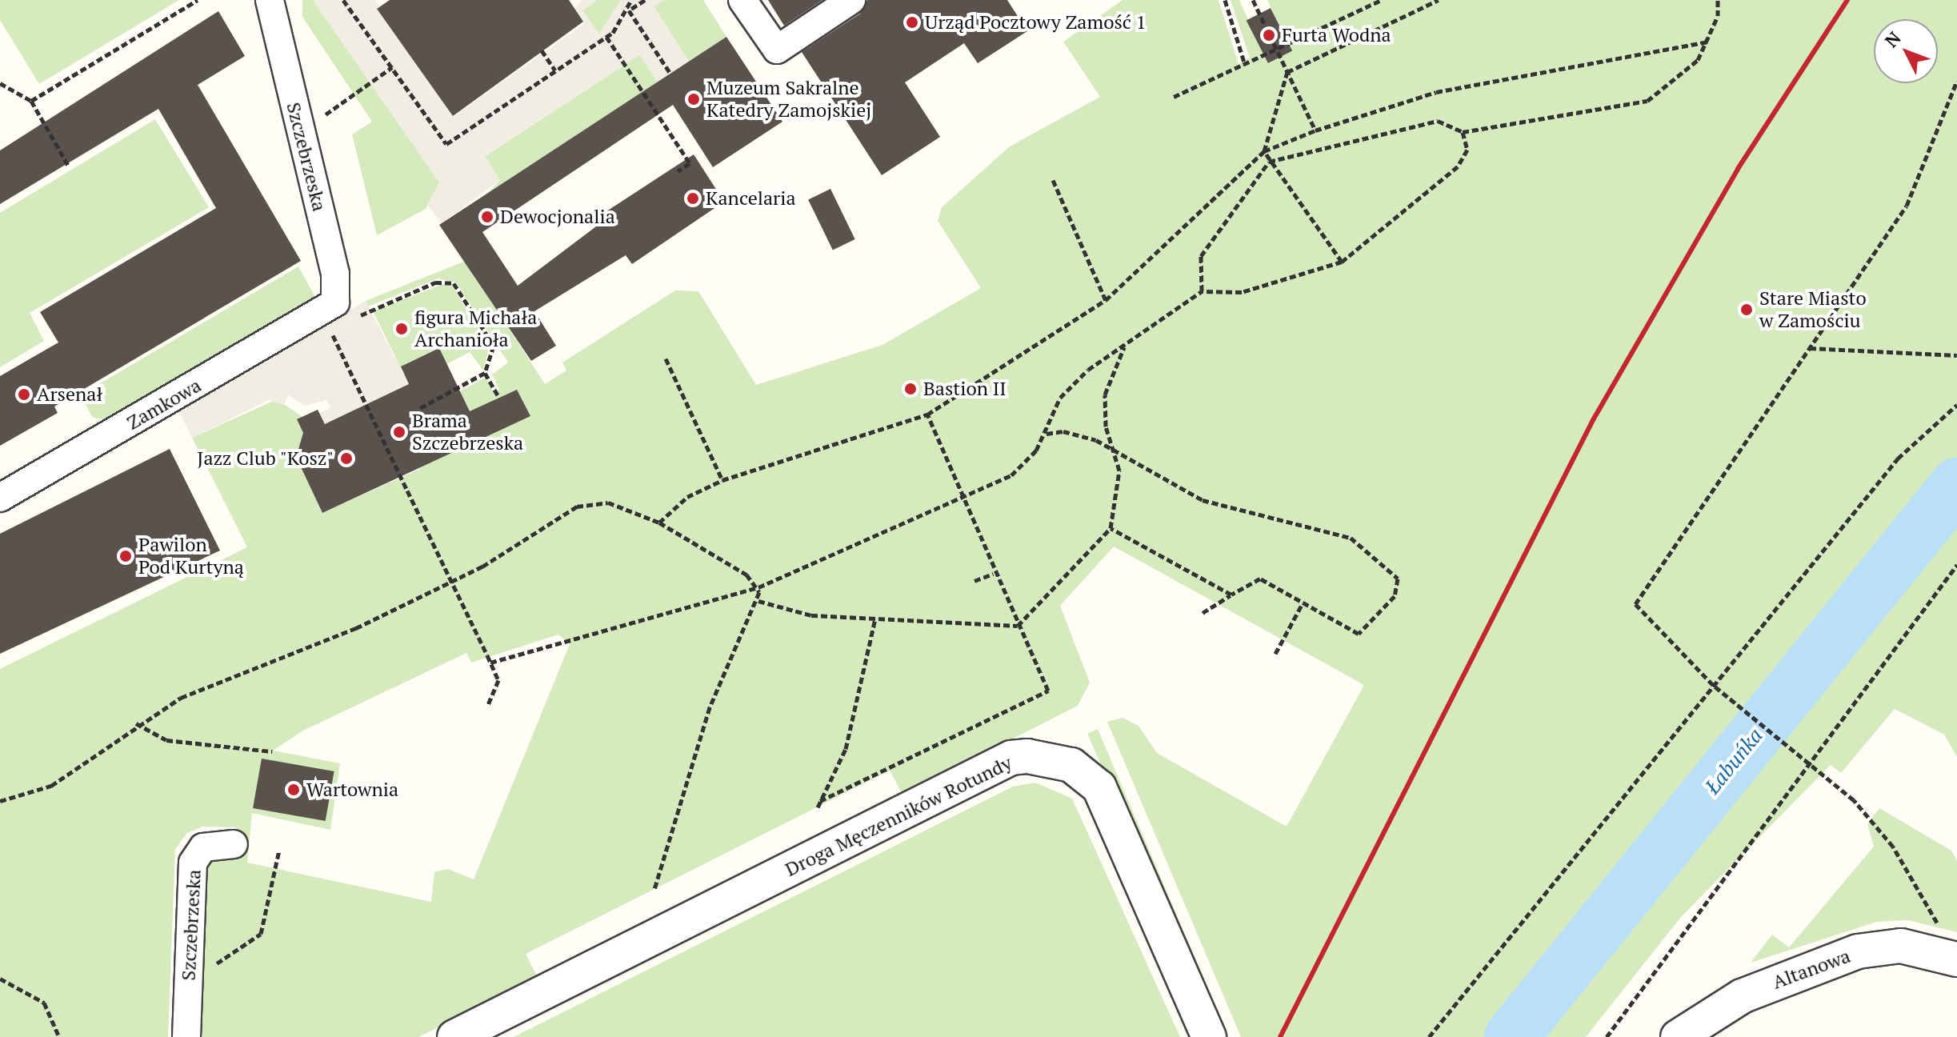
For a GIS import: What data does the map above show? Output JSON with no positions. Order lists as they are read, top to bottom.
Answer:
{
  "streets": {
    "street": [
      "Szczebrzeska",
      "Zamkowa",
      "Droga Męczenników Rotundy",
      "Altanowa"
    ]
  },
  "crossings": [
    ["Szczebrzeska", "Zamkowa"]
  ],
  "water": ["Łabuńka"],
  "places": [
    "Urząd Pocztowy Zamość 1",
    "Furta Wodna",
    "Muzeum Sakralne Katedry Zamojskiej",
    "Kancelaria",
    "Dewocjonalia",
    "Stare Miasto w Zamościu",
    "figura Michała Archanioła",
    "Bastion II",
    "Arsenał",
    "Brama Szczebrzeska",
    "Jazz Club \"Kosz\"",
    "Pawilon Pod Kurtyną",
    "Wartownia"
  ],
  "north": "top left"
}
